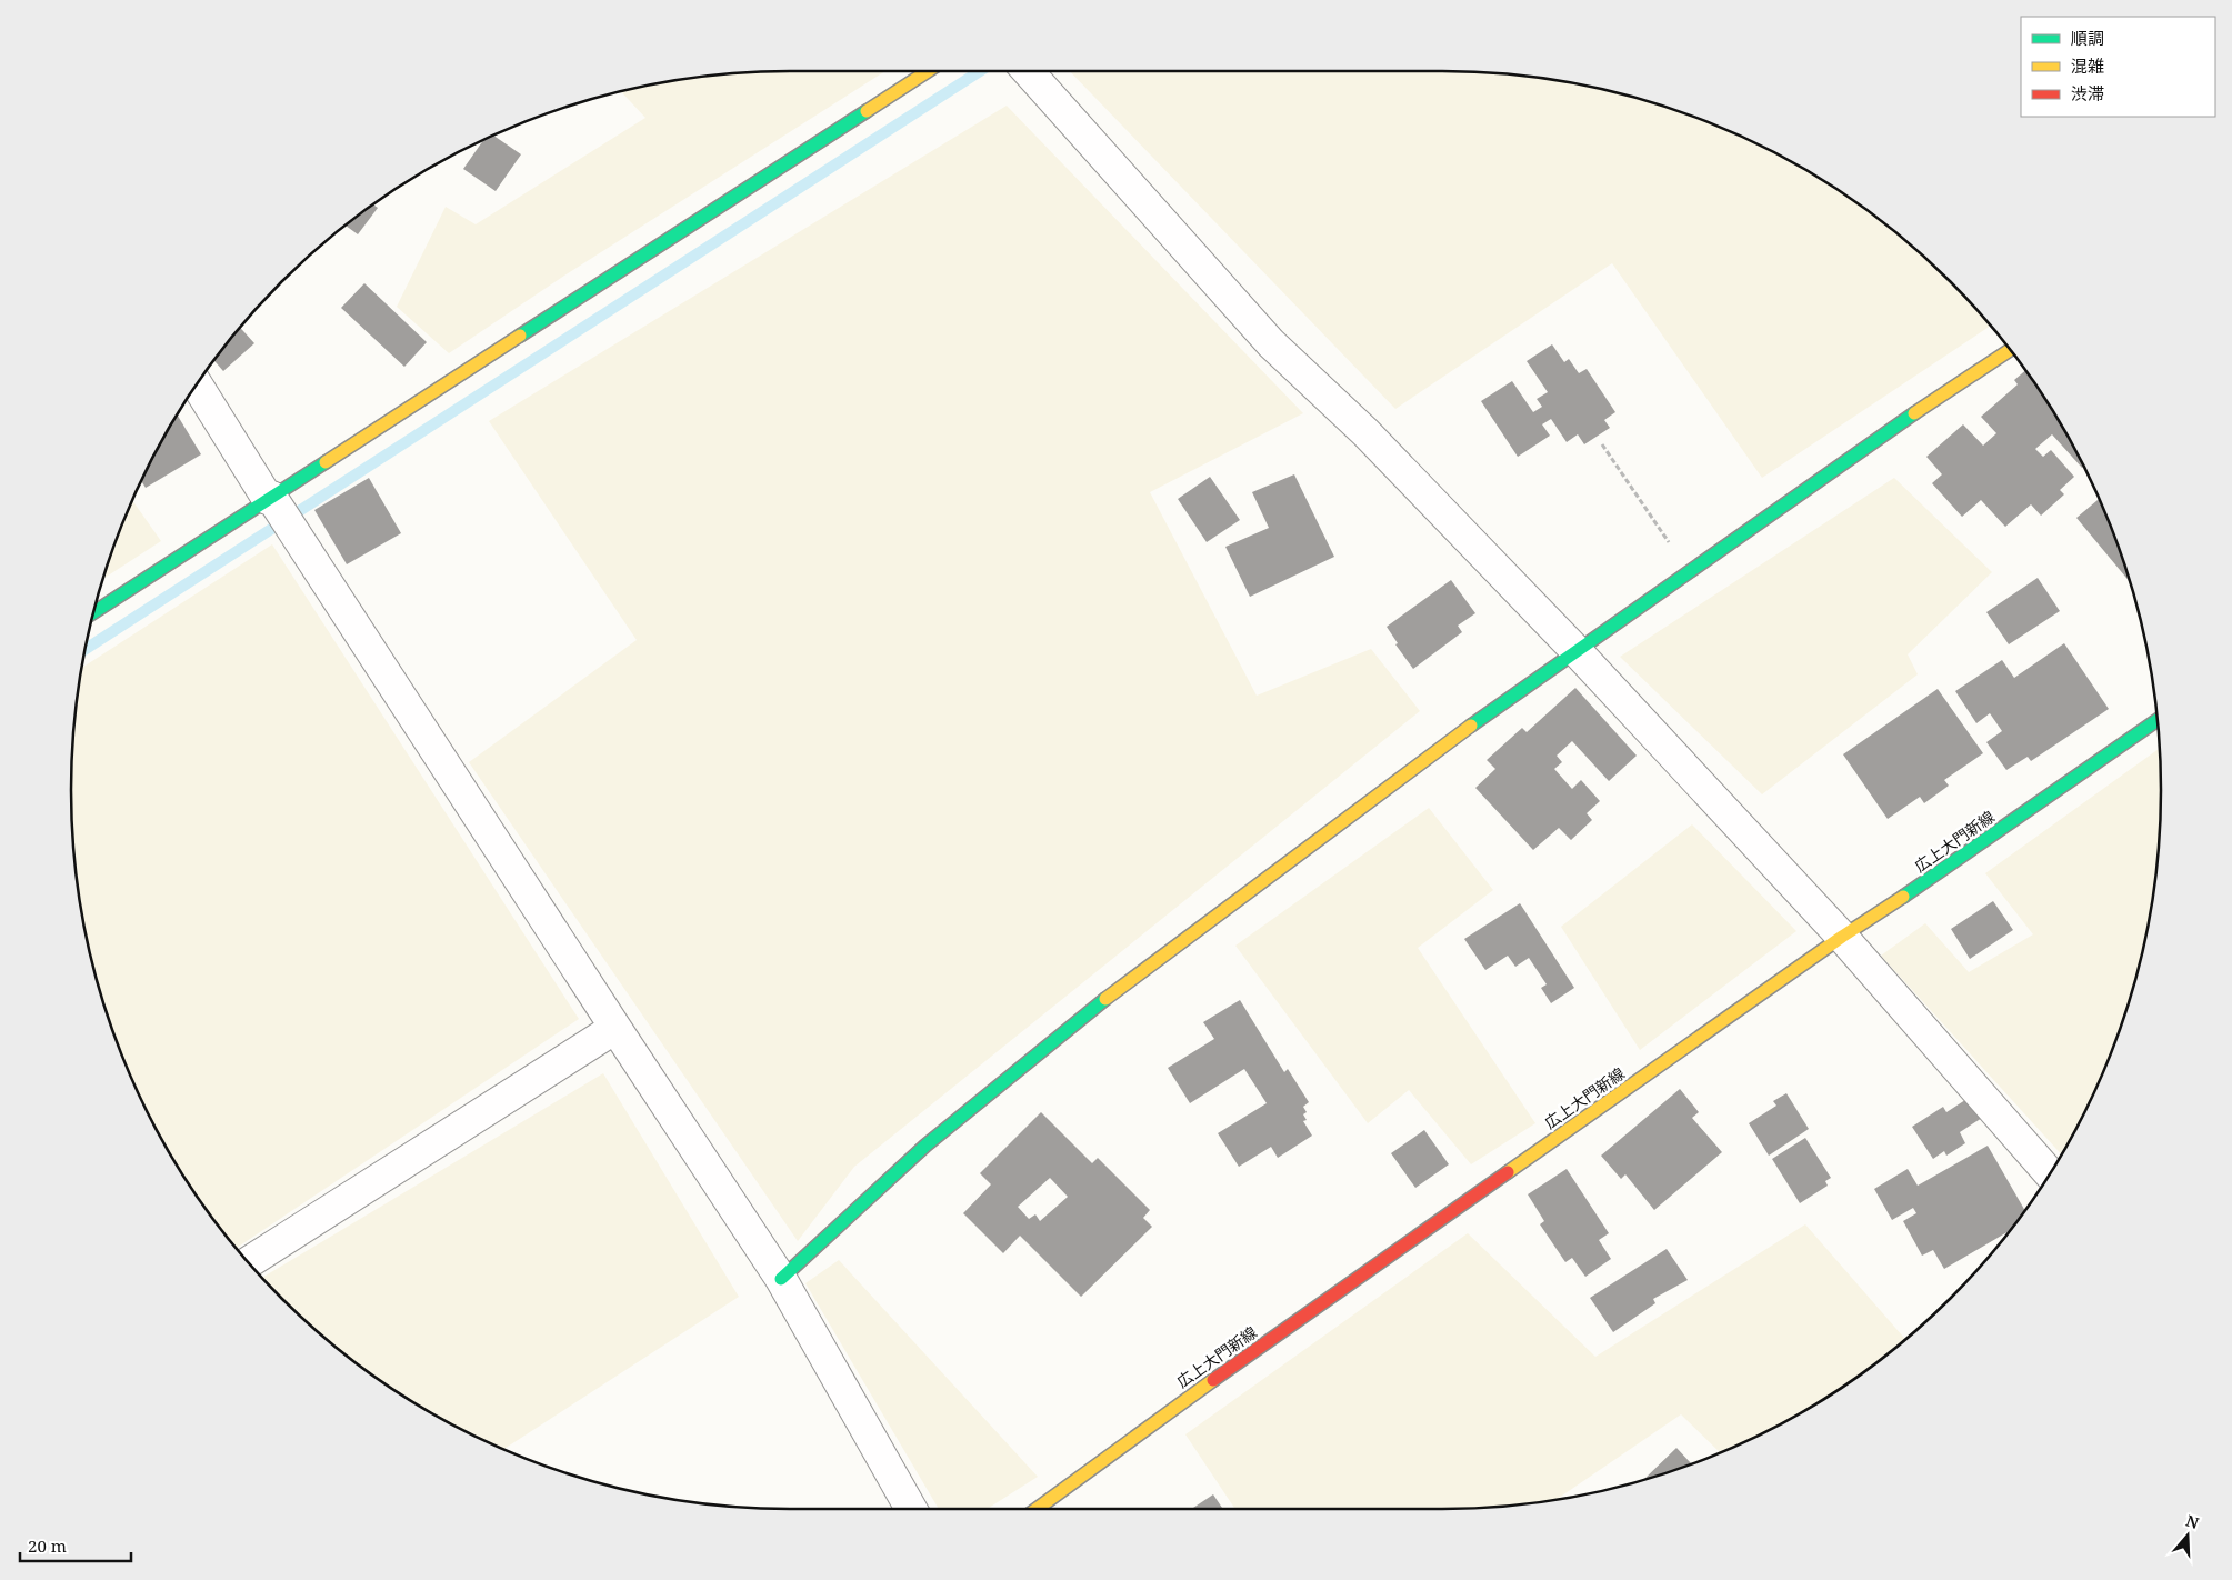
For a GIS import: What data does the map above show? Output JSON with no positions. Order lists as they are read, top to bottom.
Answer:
{
  "streets": {
    "street": ["広上大門新線"]
  },
  "legend": ["順調", "混雑", "渋滞"],
  "scale_bar": "20 m",
  "north": "top"
}
